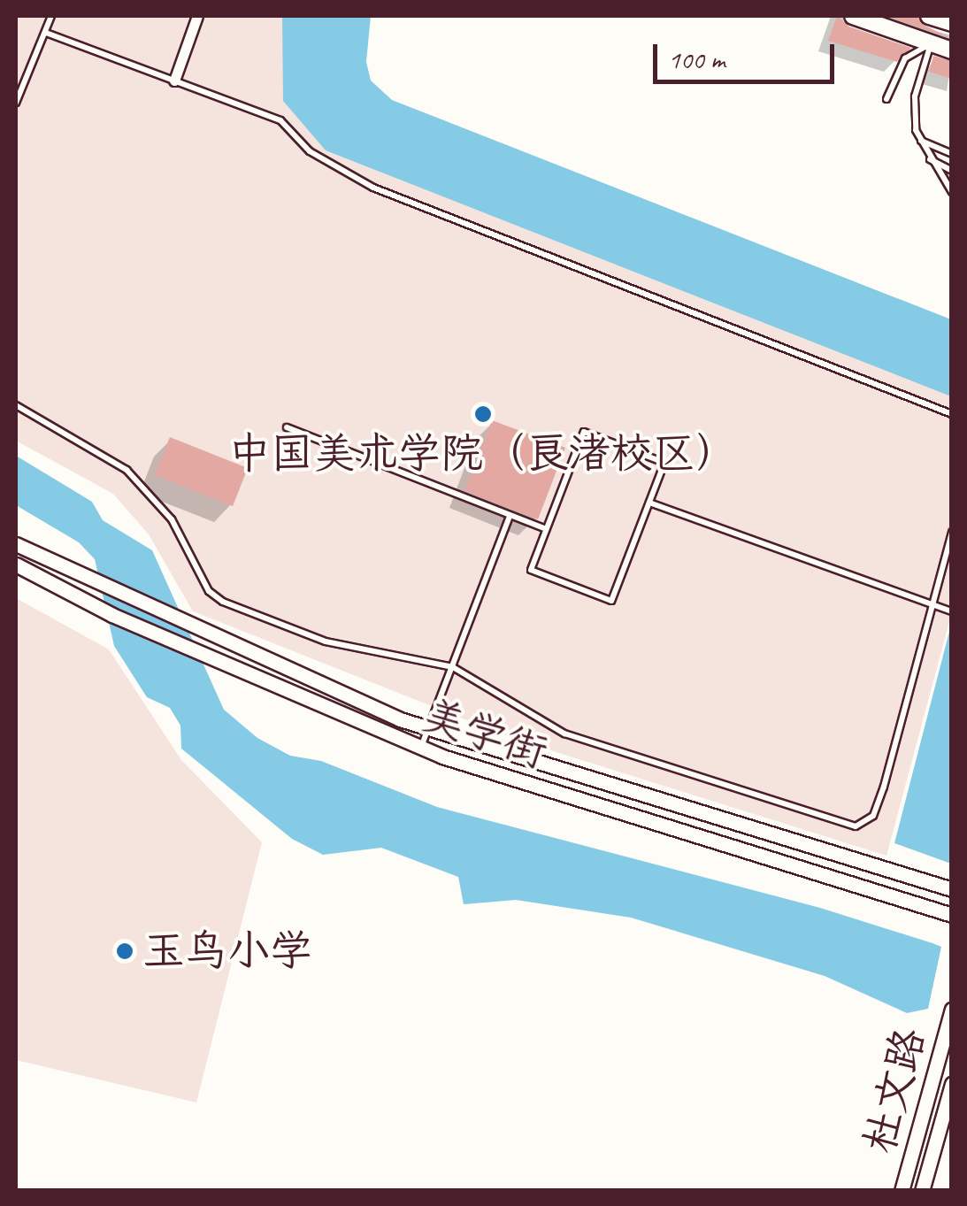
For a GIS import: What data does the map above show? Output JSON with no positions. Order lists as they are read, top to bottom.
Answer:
{
  "streets": {
    "street": ["美学街", "杜文路"]
  },
  "places": ["中国美术学院（良渚校区）", "玉鸟小学"],
  "scale_bar": "100 m"
}
